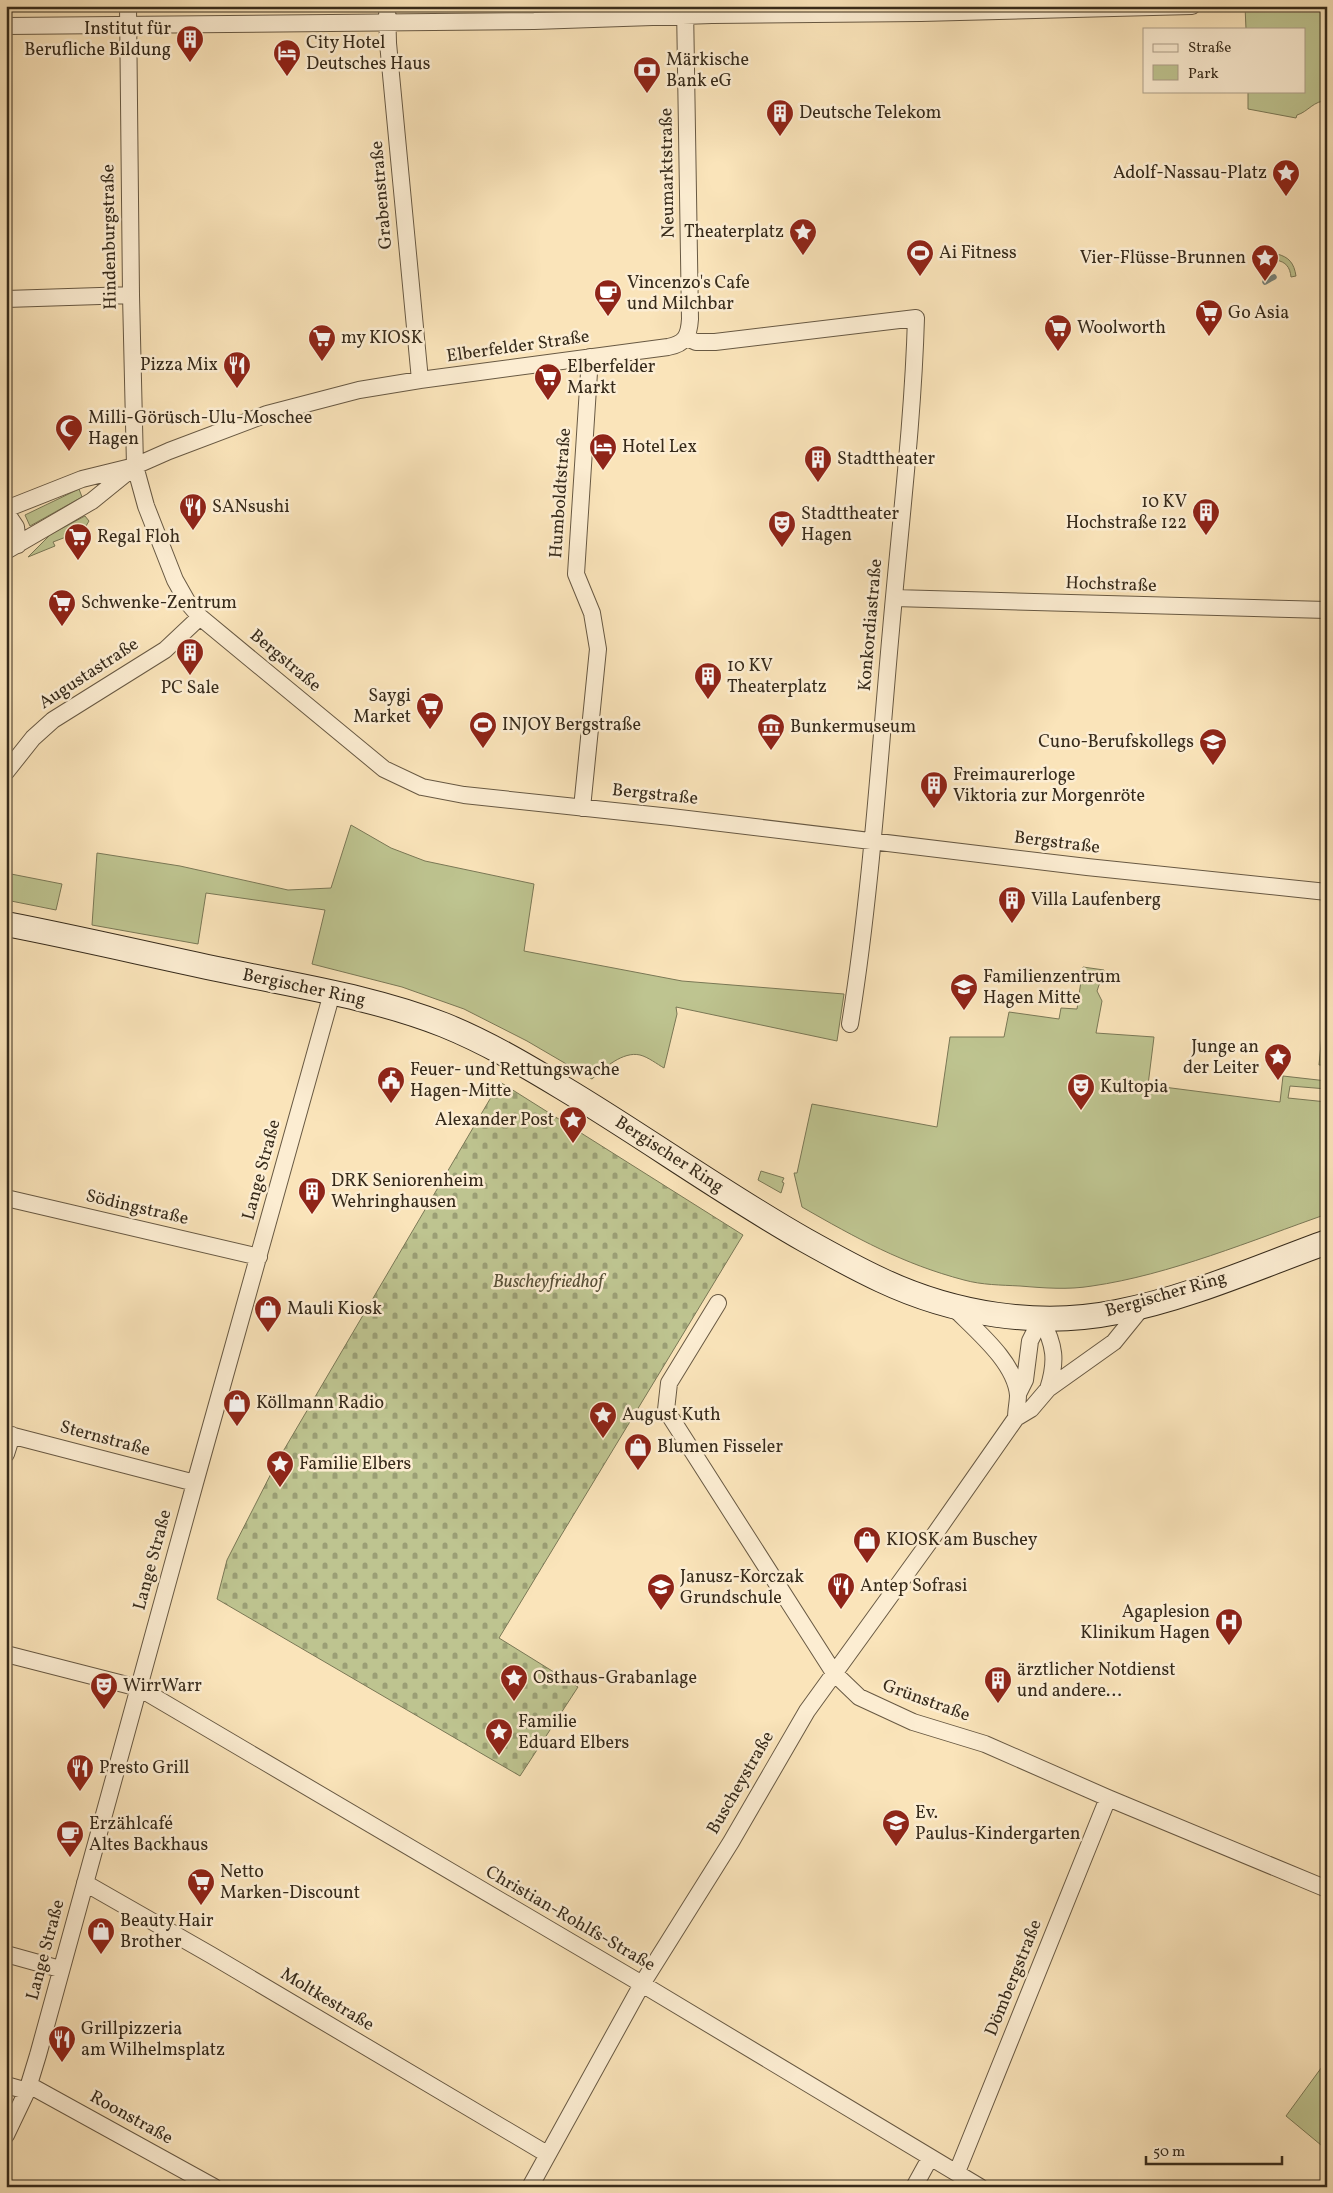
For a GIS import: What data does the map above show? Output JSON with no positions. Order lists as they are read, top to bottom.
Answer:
{
  "streets": {
    "main road": ["Bergischer Ring"],
    "street": [
      "Neumarktstraße",
      "Grabenstraße",
      "Hindenburgstraße",
      "Elberfelder Straße",
      "Humboldtstraße",
      "Hochstraße",
      "Konkordiastraße",
      "Bergstraße",
      "Augustastraße",
      "Lange Straße",
      "Södingstraße",
      "Sternstraße",
      "Grünstraße",
      "Buscheystraße",
      "Christian-Rohlfs-Straße",
      "Dömbergstraße",
      "Moltkestraße",
      "Roonstraße"
    ]
  },
  "crossings": [
    ["Neumarktstraße", "Elberfelder Straße"],
    ["Neumarktstraße", "Konkordiastraße"],
    ["Grabenstraße", "Elberfelder Straße"],
    ["Hindenburgstraße", "Elberfelder Straße"],
    ["Hindenburgstraße", "Bergstraße"],
    ["Elberfelder Straße", "Humboldtstraße"],
    ["Elberfelder Straße", "Konkordiastraße"],
    ["Elberfelder Straße", "Bergstraße"],
    ["Humboldtstraße", "Bergstraße"],
    ["Hochstraße", "Konkordiastraße"],
    ["Konkordiastraße", "Bergstraße"],
    ["Bergstraße", "Augustastraße"],
    ["Bergischer Ring", "Lange Straße"],
    ["Bergischer Ring", "Buscheystraße"],
    ["Lange Straße", "Södingstraße"],
    ["Lange Straße", "Sternstraße"],
    ["Lange Straße", "Christian-Rohlfs-Straße"],
    ["Lange Straße", "Moltkestraße"],
    ["Lange Straße", "Roonstraße"],
    ["Grünstraße", "Buscheystraße"],
    ["Grünstraße", "Dömbergstraße"],
    ["Buscheystraße", "Christian-Rohlfs-Straße"],
    ["Buscheystraße", "Moltkestraße"],
    ["Christian-Rohlfs-Straße", "Dömbergstraße"]
  ],
  "parks": ["Buscheyfriedhof"],
  "places": {
    "building": [
      "Institut für Berufliche Bildung",
      "Deutsche Telekom",
      "Stadttheater",
      "10 KV Hochstraße 122",
      "PC Sale",
      "10 KV Theaterplatz",
      "Freimaurerloge Viktoria zur Morgenröte",
      "Villa Laufenberg",
      "DRK Seniorenheim Wehringhausen",
      "ärztlicher Notdienst und andere..."
    ],
    "hotel": ["City Hotel Deutsches Haus", "Hotel Lex"],
    "bank": ["Märkische Bank eG"],
    "place": [
      "Adolf-Nassau-Platz",
      "Theaterplatz",
      "Vier-Flüsse-Brunnen",
      "Junge an der Leiter",
      "Alexander Post",
      "August Kuth",
      "Familie Elbers",
      "Osthaus-Grabanlage",
      "Familie Eduard Elbers"
    ],
    "sports": ["Ai Fitness", "INJOY Bergstraße"],
    "cafe": ["Vincenzo's Cafe und Milchbar", "Erzählcafé Altes Backhaus"],
    "supermarket": [
      "Go Asia",
      "Woolworth",
      "my KIOSK",
      "Elberfelder Markt",
      "Regal Floh",
      "Schwenke-Zentrum",
      "Saygi Market",
      "Netto Marken-Discount"
    ],
    "restaurant": [
      "Pizza Mix",
      "SANsushi",
      "Antep Sofrasi",
      "Presto Grill",
      "Grillpizzeria am Wilhelmsplatz"
    ],
    "mosque": ["Milli-Görüsch-Ulu-Moschee Hagen"],
    "theatre": ["Stadttheater Hagen", "Kultopia", "WirrWarr"],
    "museum": ["Bunkermuseum"],
    "school or university": [
      "Cuno-Berufskollegs",
      "Familienzentrum Hagen Mitte",
      "Janusz-Korczak Grundschule",
      "Ev. Paulus-Kindergarten"
    ],
    "public building": ["Feuer- und Rettungswache Hagen-Mitte"],
    "shop": [
      "Mauli Kiosk",
      "Köllmann Radio",
      "Blumen Fisseler",
      "KIOSK am Buschey",
      "Beauty Hair Brother"
    ],
    "hospital": ["Agaplesion Klinikum Hagen"]
  },
  "legend": ["Straße", "Park"],
  "scale_bar": "50 m"
}
